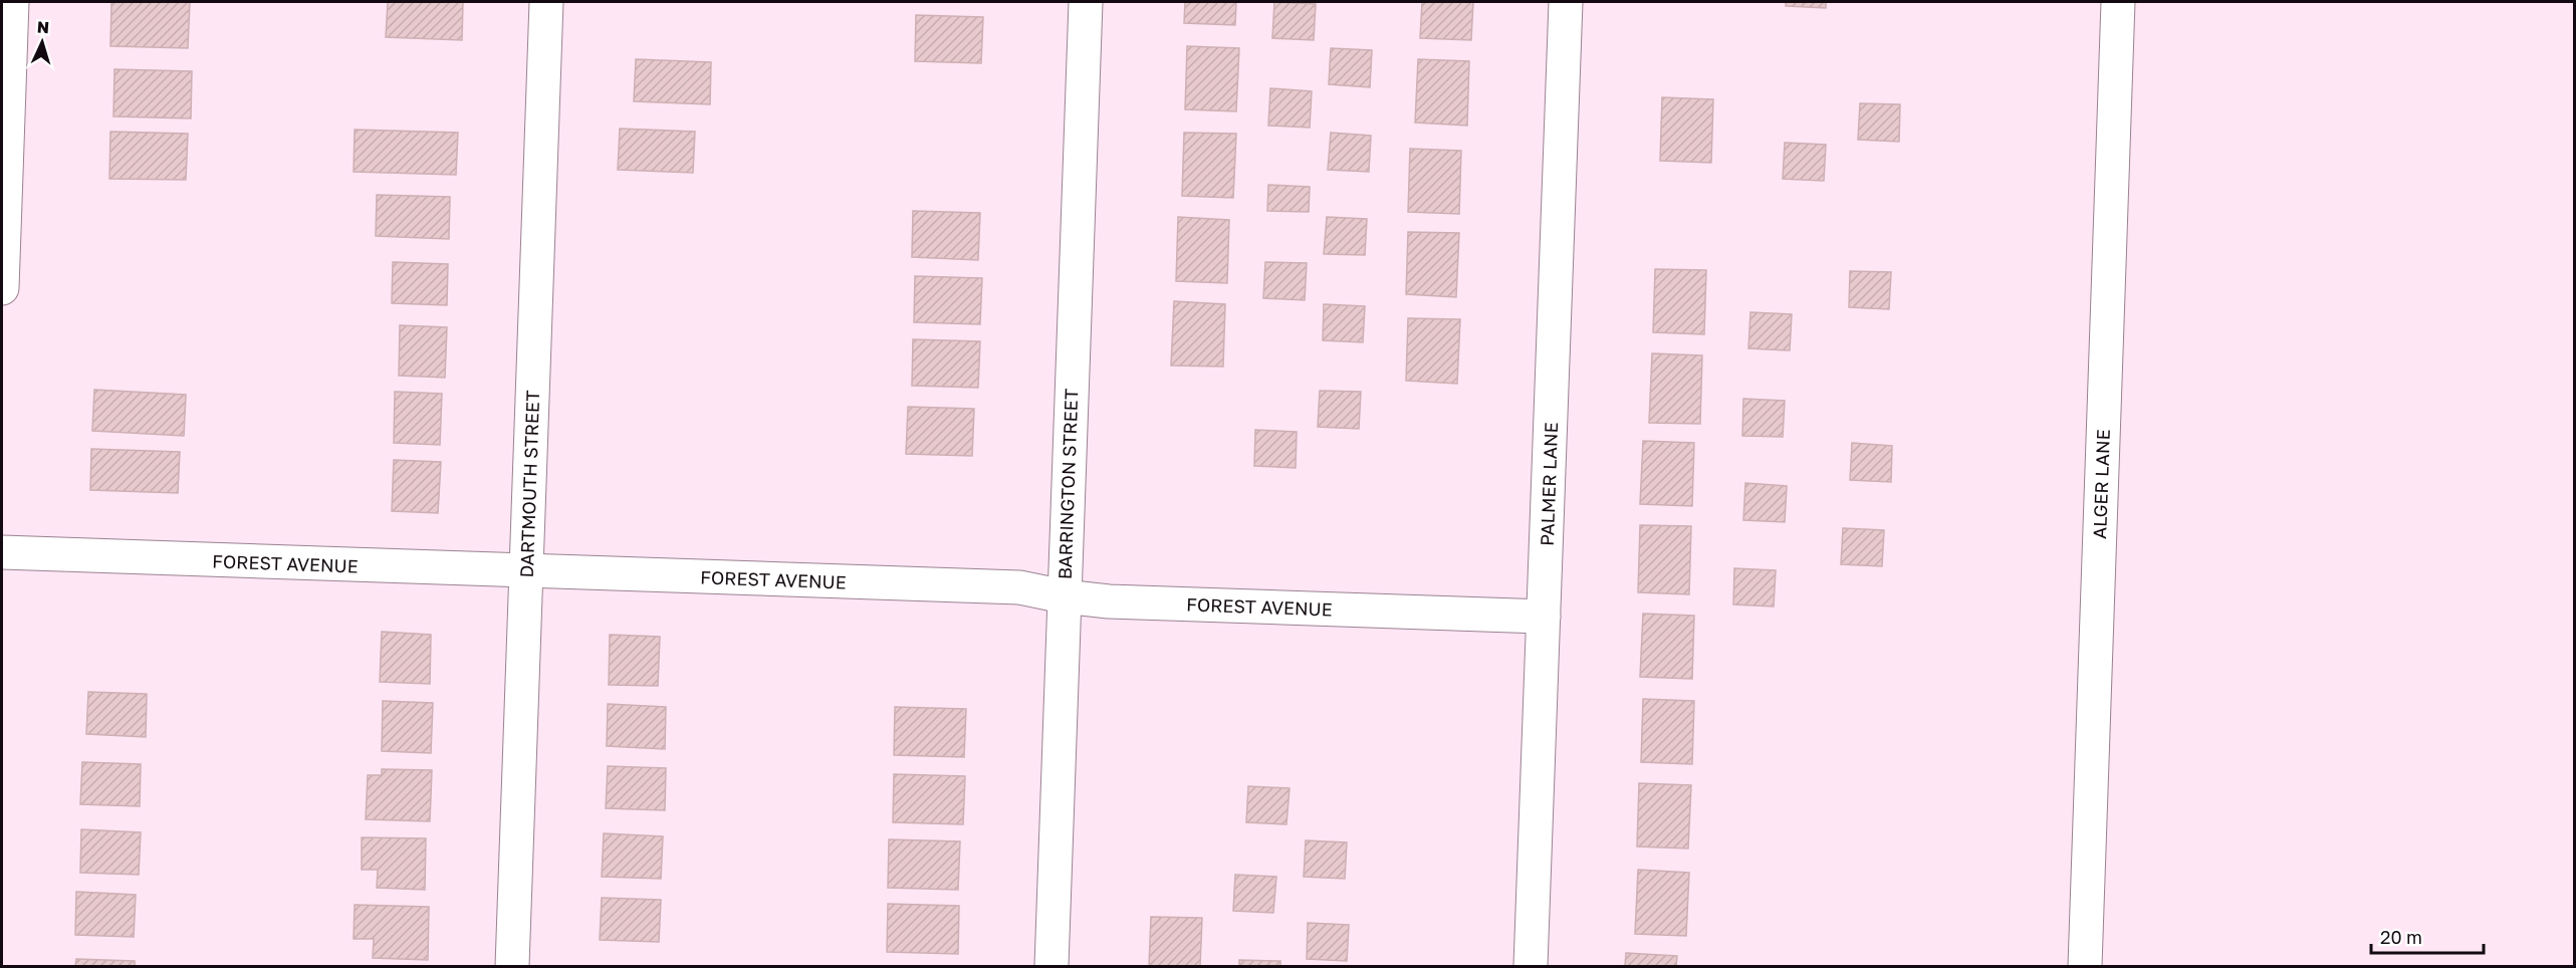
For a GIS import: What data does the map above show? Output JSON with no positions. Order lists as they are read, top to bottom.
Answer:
{
  "streets": {
    "street": [
      "DARTMOUTH STREET",
      "BARRINGTON STREET",
      "PALMER LANE",
      "ALGER LANE",
      "FOREST AVENUE"
    ]
  },
  "crossings": [
    ["DARTMOUTH STREET", "FOREST AVENUE"],
    ["BARRINGTON STREET", "FOREST AVENUE"],
    ["PALMER LANE", "FOREST AVENUE"]
  ],
  "scale_bar": "20 m",
  "north": "top"
}
